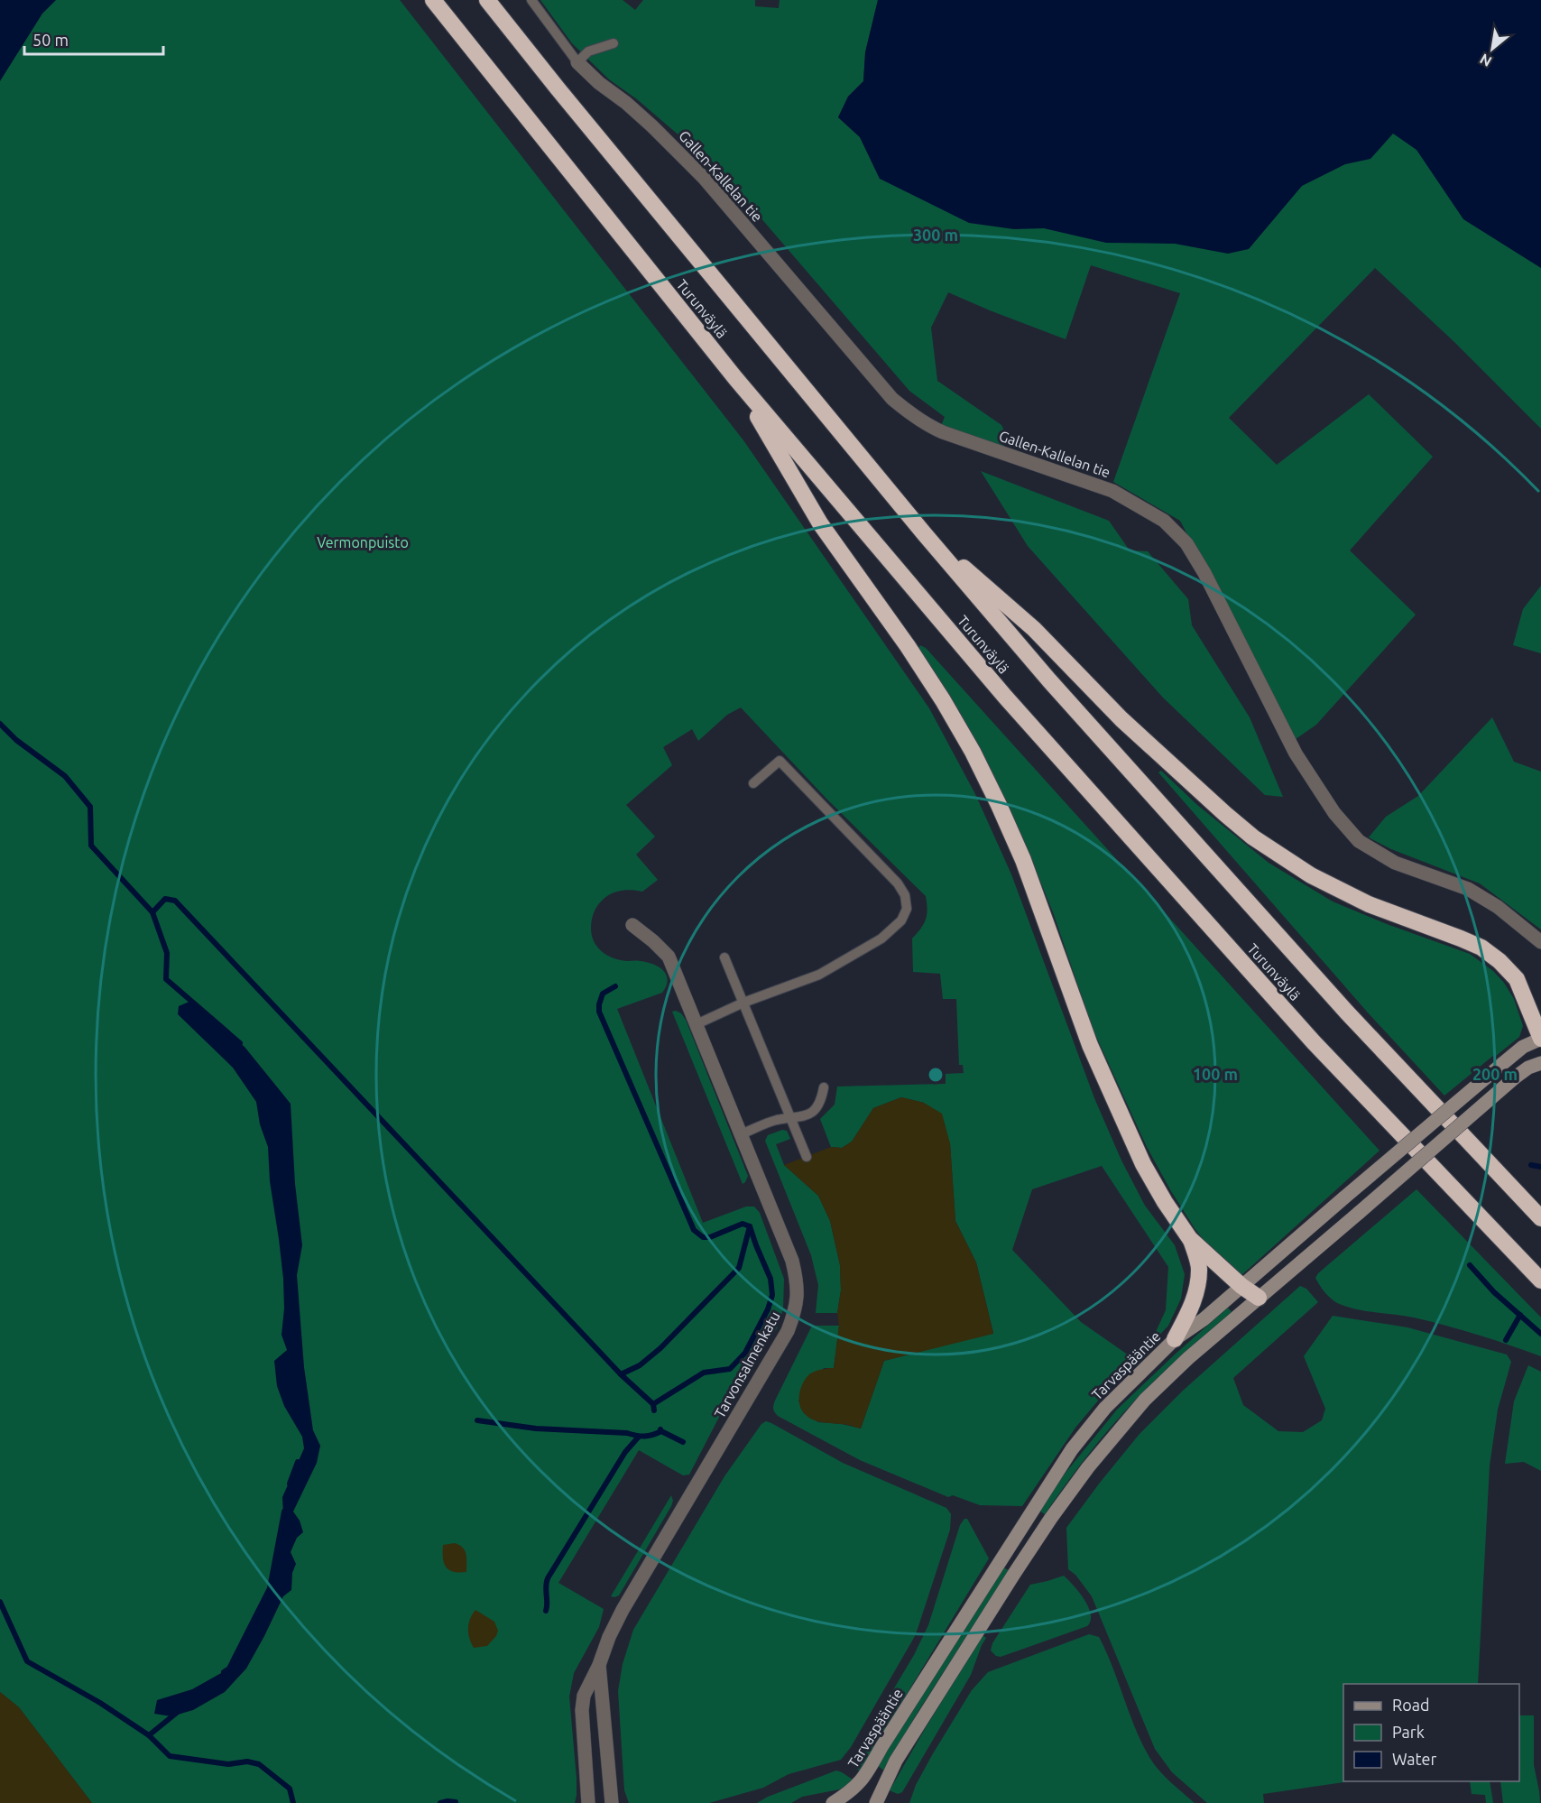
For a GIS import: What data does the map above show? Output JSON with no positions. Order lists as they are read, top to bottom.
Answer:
{
  "streets": {
    "highway": ["Turunväylä"],
    "main road": ["Tarvaspääntie"],
    "street": ["Gallen-Kallelan tie", "Tarvonsalmenkatu"]
  },
  "parks": ["Vermonpuisto"],
  "legend": ["Road", "Park", "Water"],
  "scale_bar": "50 m",
  "north": "bottom left",
  "rings": ["300 m", "100 m", "200 m"]
}
